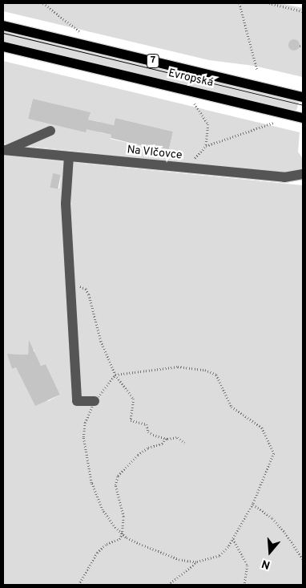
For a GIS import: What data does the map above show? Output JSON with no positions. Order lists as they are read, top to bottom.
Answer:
{
  "streets": {
    "main road": ["7", "Evropská"],
    "street": ["Na Vlčovce"]
  },
  "north": "bottom"
}
